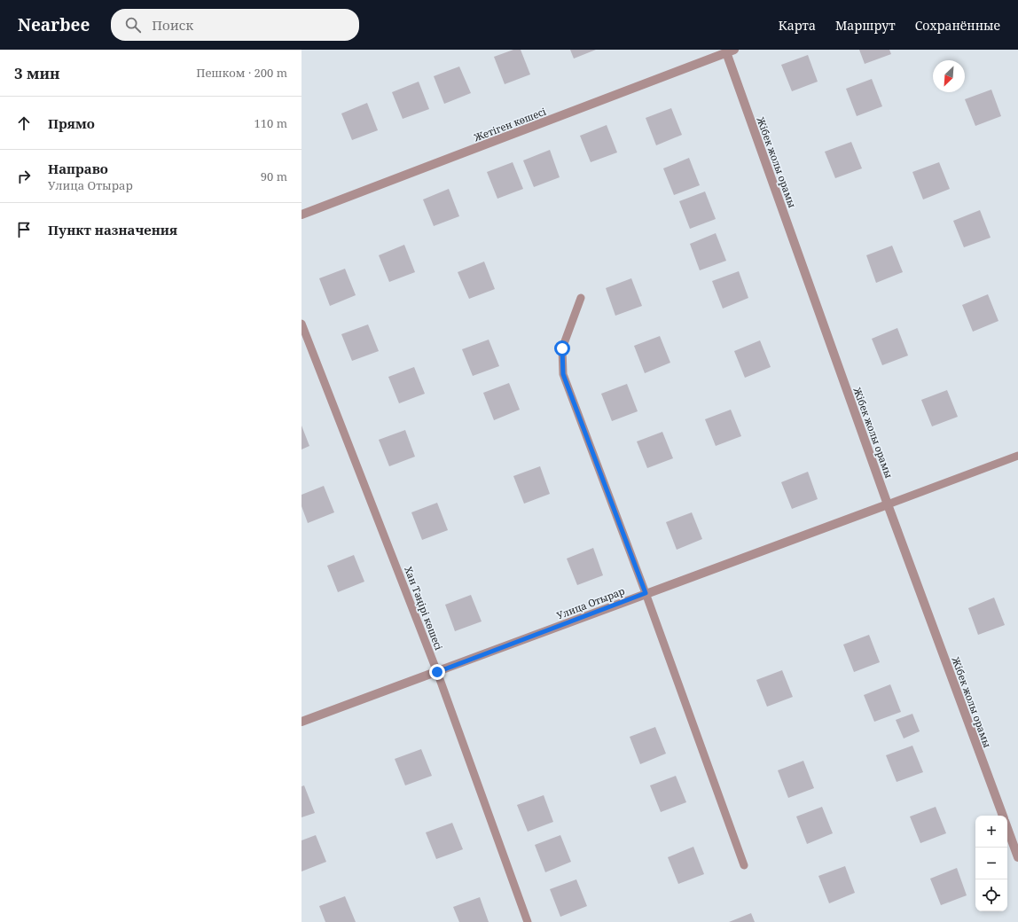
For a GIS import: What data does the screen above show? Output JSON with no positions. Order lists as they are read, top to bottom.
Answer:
{
  "streets": {
    "street": ["Жетіген көшесі", "Жібек жолы орамы", "Улица Отырар"],
    "lane": ["Хан Тәңірі көшесі"]
  },
  "crossings": [
    ["Жетіген көшесі", "Жібек жолы орамы"],
    ["Жібек жолы орамы", "Улица Отырар"],
    ["Улица Отырар", "Хан Тәңірі көшесі"]
  ],
  "north": "bottom left",
  "page": {
    "header": "Nearbee",
    "search": "Поиск",
    "nav": ["Карта", "Маршрут", "Сохранённые"],
    "heading": ["3 мин", "Пешком · 200 m"],
    "list": [
      ["Прямо", "110 m"],
      ["Направо", "Улица Отырар", "90 m"],
      "Пункт назначения"
    ],
    "map_buttons": ["+", "−"]
  }
}
